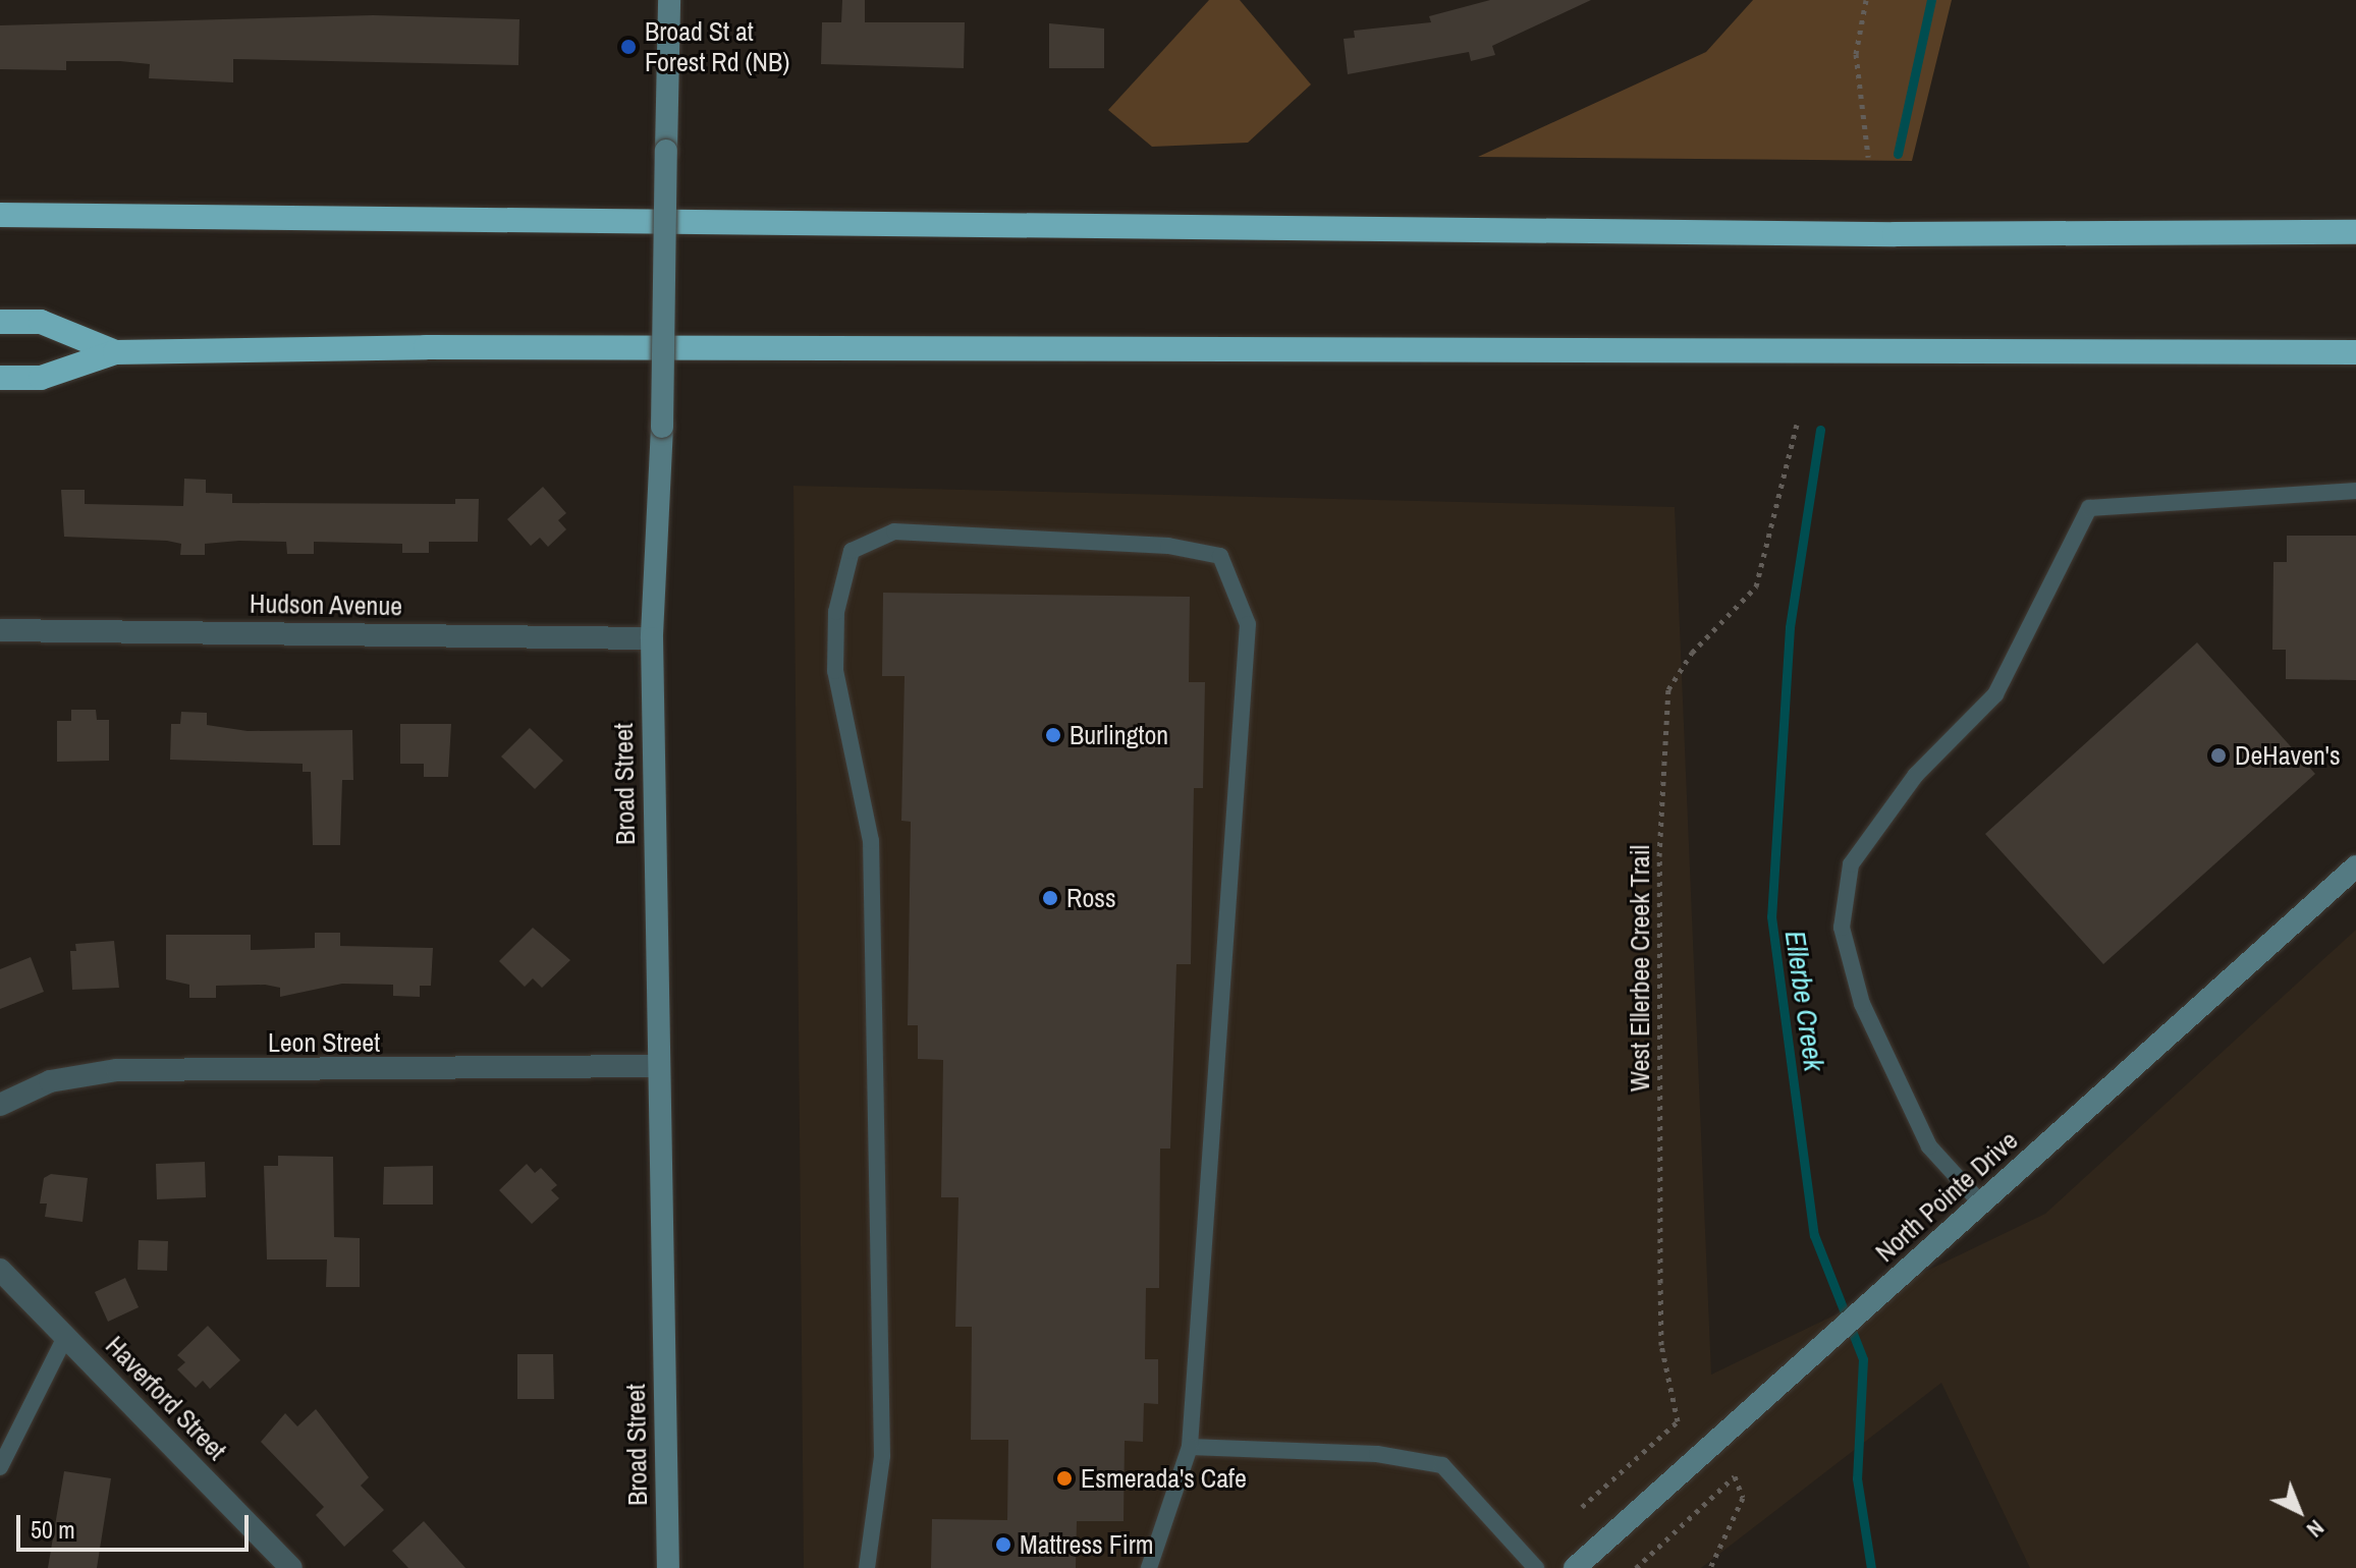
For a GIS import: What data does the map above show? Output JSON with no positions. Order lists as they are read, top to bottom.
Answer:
{
  "streets": {
    "main road": ["Broad Street", "North Pointe Drive"],
    "street": ["Hudson Avenue", "Leon Street", "Haverford Street"],
    "path": ["West Ellerbee Creek Trail"]
  },
  "crossings": [
    ["Hudson Avenue", "Broad Street"],
    ["Broad Street", "Leon Street"]
  ],
  "water": ["Ellerbe Creek"],
  "places": [
    "Broad St at Forest Rd (NB)",
    "Burlington",
    "DeHaven's",
    "Ross",
    "Esmerada's Cafe",
    "Mattress Firm"
  ],
  "scale_bar": "50 m",
  "north": "bottom right"
}
